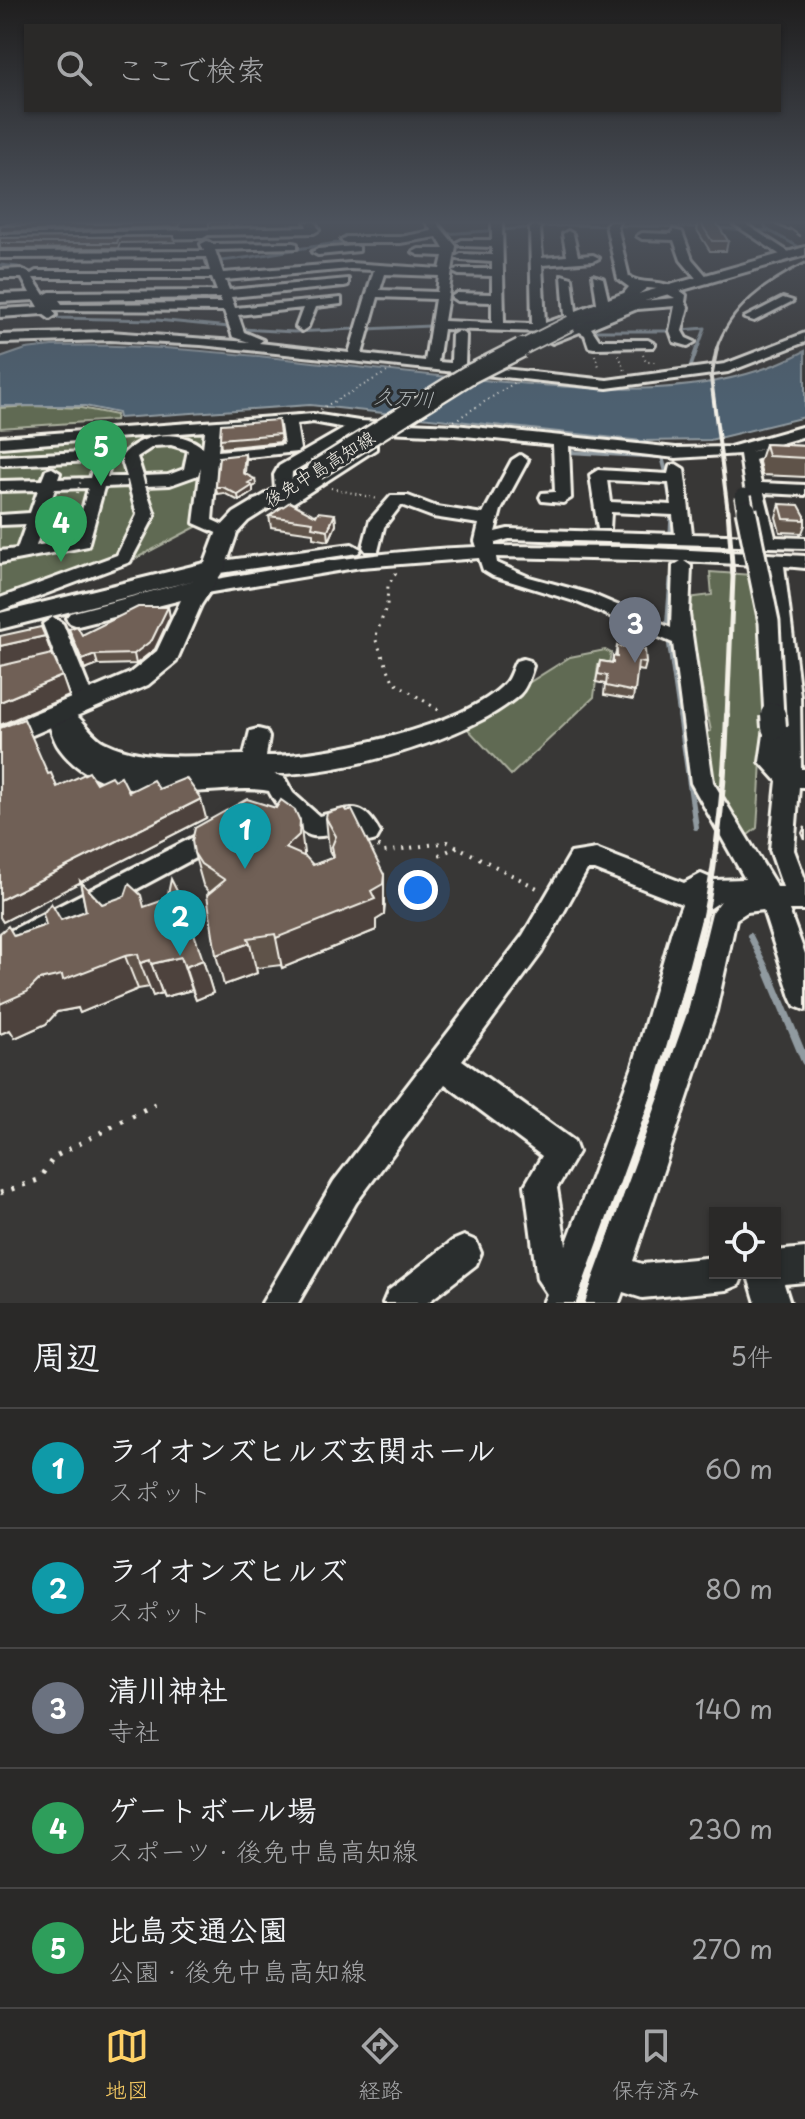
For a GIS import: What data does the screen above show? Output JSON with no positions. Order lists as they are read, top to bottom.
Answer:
{
  "streets": {
    "main road": ["後免中島高知線"]
  },
  "water": ["久万川"],
  "page": {
    "search": "ここで検索",
    "pins": [
      "5",
      "4",
      "3",
      "1",
      "2"
    ],
    "heading": ["周辺", "5件"],
    "list": [
      {
        "mark": "1",
        "name": "ライオンズヒルズ玄関ホール",
        "note": "スポット",
        "value": "60 m"
      },
      {
        "mark": "2",
        "name": "ライオンズヒルズ",
        "note": "スポット",
        "value": "80 m"
      },
      {
        "mark": "3",
        "name": "清川神社",
        "note": "寺社",
        "value": "140 m"
      },
      {
        "mark": "4",
        "name": "ゲートボール場",
        "note": "スポーツ · 後免中島高知線",
        "value": "230 m"
      },
      {
        "mark": "5",
        "name": "比島交通公園",
        "note": "公園 · 後免中島高知線",
        "value": "270 m"
      }
    ],
    "nav": ["地図", "経路", "保存済み"]
  }
}
